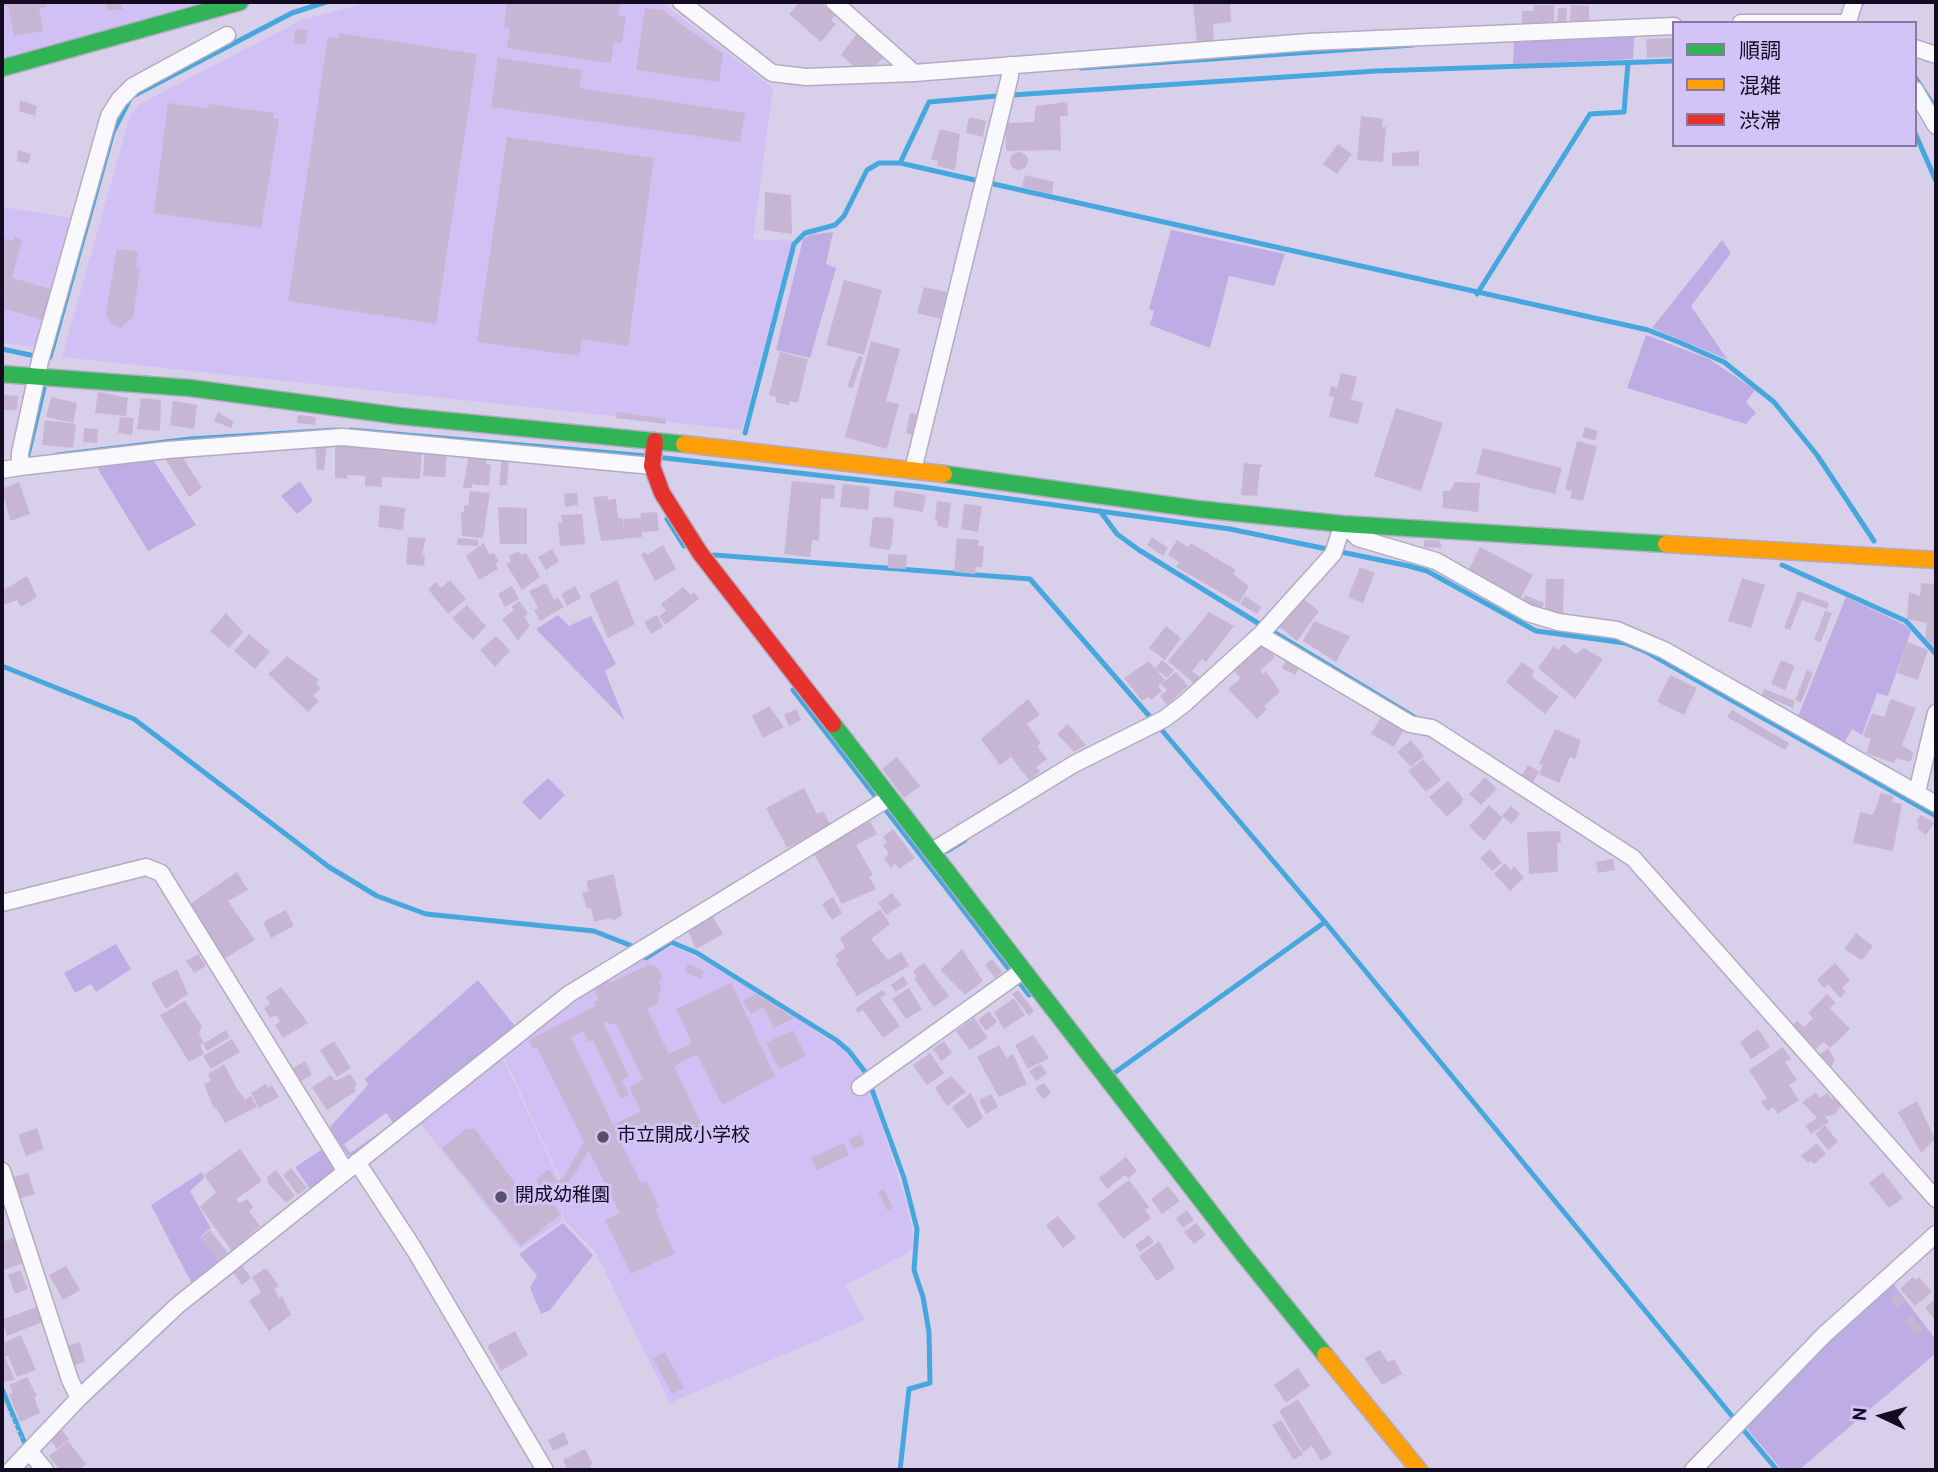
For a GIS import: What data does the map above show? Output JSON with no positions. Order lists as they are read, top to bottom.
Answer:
{
  "places": ["市立開成小学校", "開成幼稚園"],
  "legend": ["順調", "混雑", "渋滞"],
  "north": "left"
}
